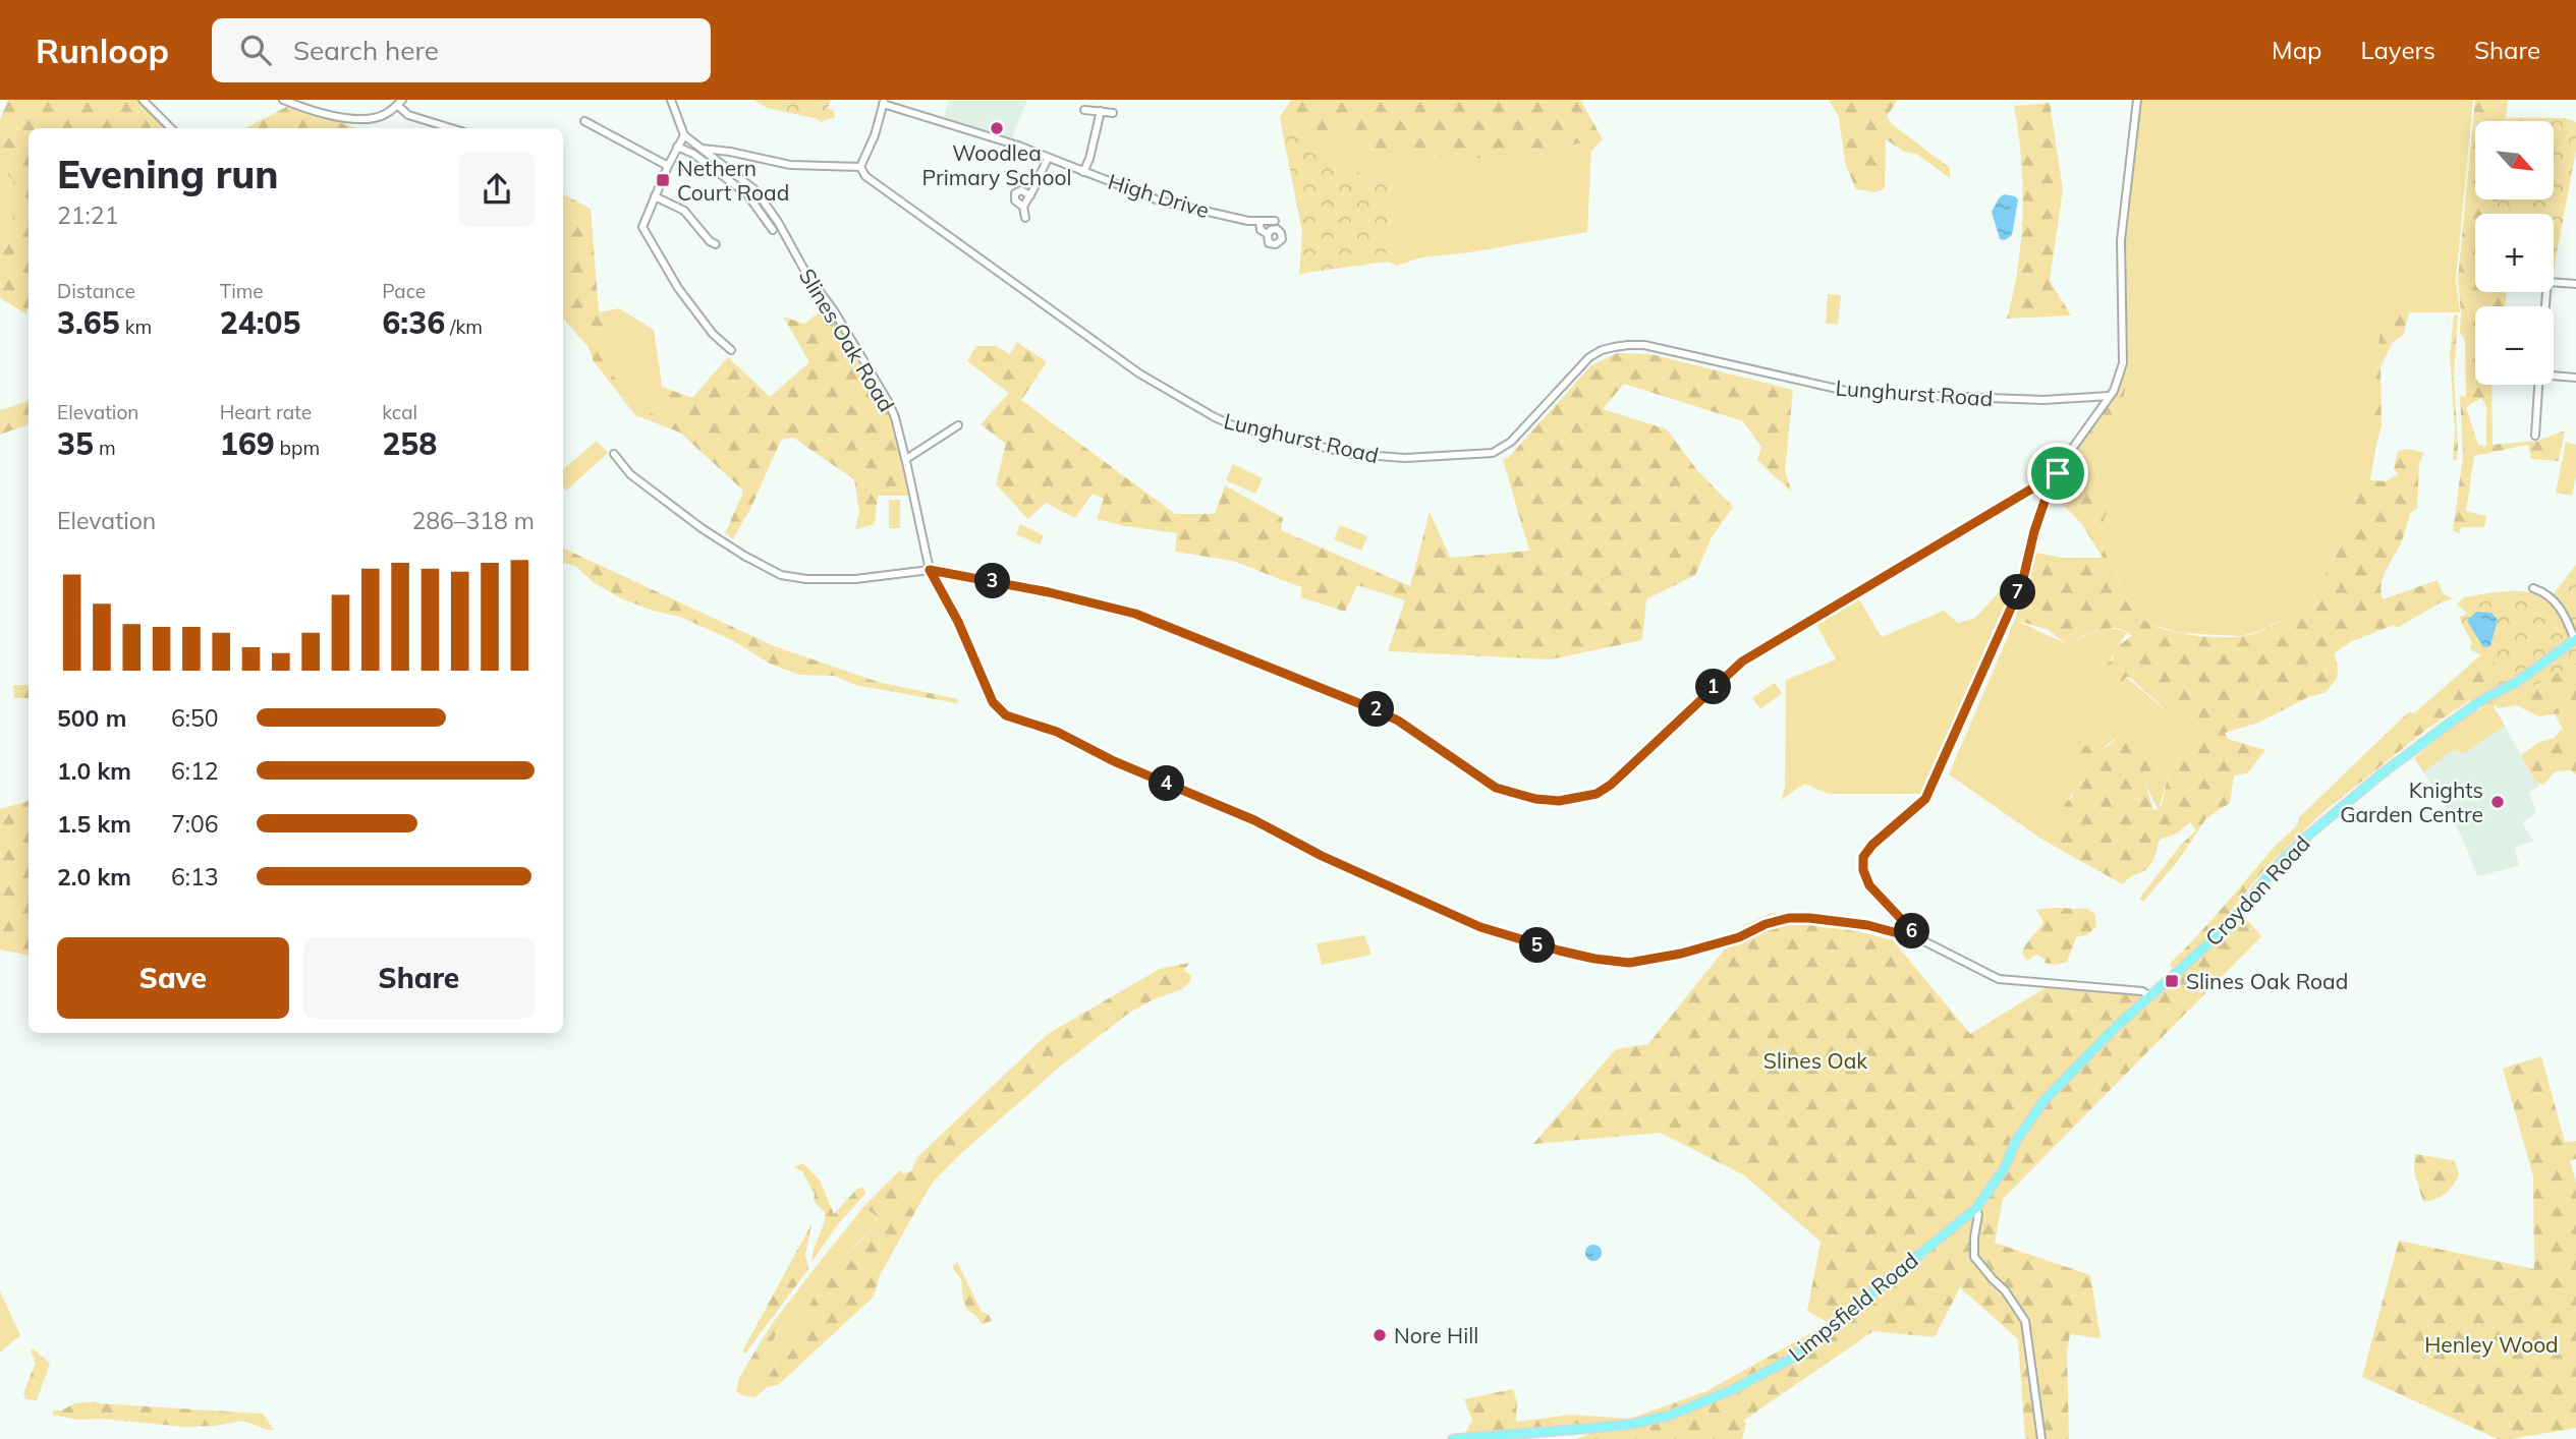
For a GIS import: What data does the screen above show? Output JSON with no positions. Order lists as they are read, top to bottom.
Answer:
{
  "streets": {
    "main road": ["Croydon Road", "Limpsfield Road"],
    "street": ["High Drive", "Slines Oak Road", "Lunghurst Road"]
  },
  "crossings": [
    ["Slines Oak Road", "Croydon Road"],
    ["Slines Oak Road", "Limpsfield Road"],
    ["Croydon Road", "Limpsfield Road"]
  ],
  "parks": ["Slines Oak", "Henley Wood"],
  "places": {
    "other": ["Woodlea Primary School", "Knights Garden Centre", "Nore Hill"],
    "transit": ["Nethern Court Road", "Slines Oak Road"]
  },
  "north": "bottom right",
  "page": {
    "header": "Runloop",
    "search": "Search here",
    "nav": ["Map", "Layers", "Share"],
    "map_buttons": ["+", "−"],
    "heading": ["Evening run", "21:21"],
    "stats": [
      ["Distance", "3.65 km"],
      ["Time", "24:05"],
      ["Pace", "6:36 /km"],
      ["Elevation", "35 m"],
      ["Heart rate", "169 bpm"],
      ["kcal", "258"]
    ],
    "chart": ["Elevation", "286–318 m"],
    "pins": [
      "3",
      "7",
      "1",
      "2",
      "4",
      "6",
      "5"
    ],
    "list": [
      {
        "name": "500 m",
        "note": "6:50"
      },
      {
        "name": "1.0 km",
        "note": "6:12"
      },
      {
        "name": "1.5 km",
        "note": "7:06"
      },
      {
        "name": "2.0 km",
        "note": "6:13"
      }
    ],
    "buttons": ["Save", "Share"]
  }
}
